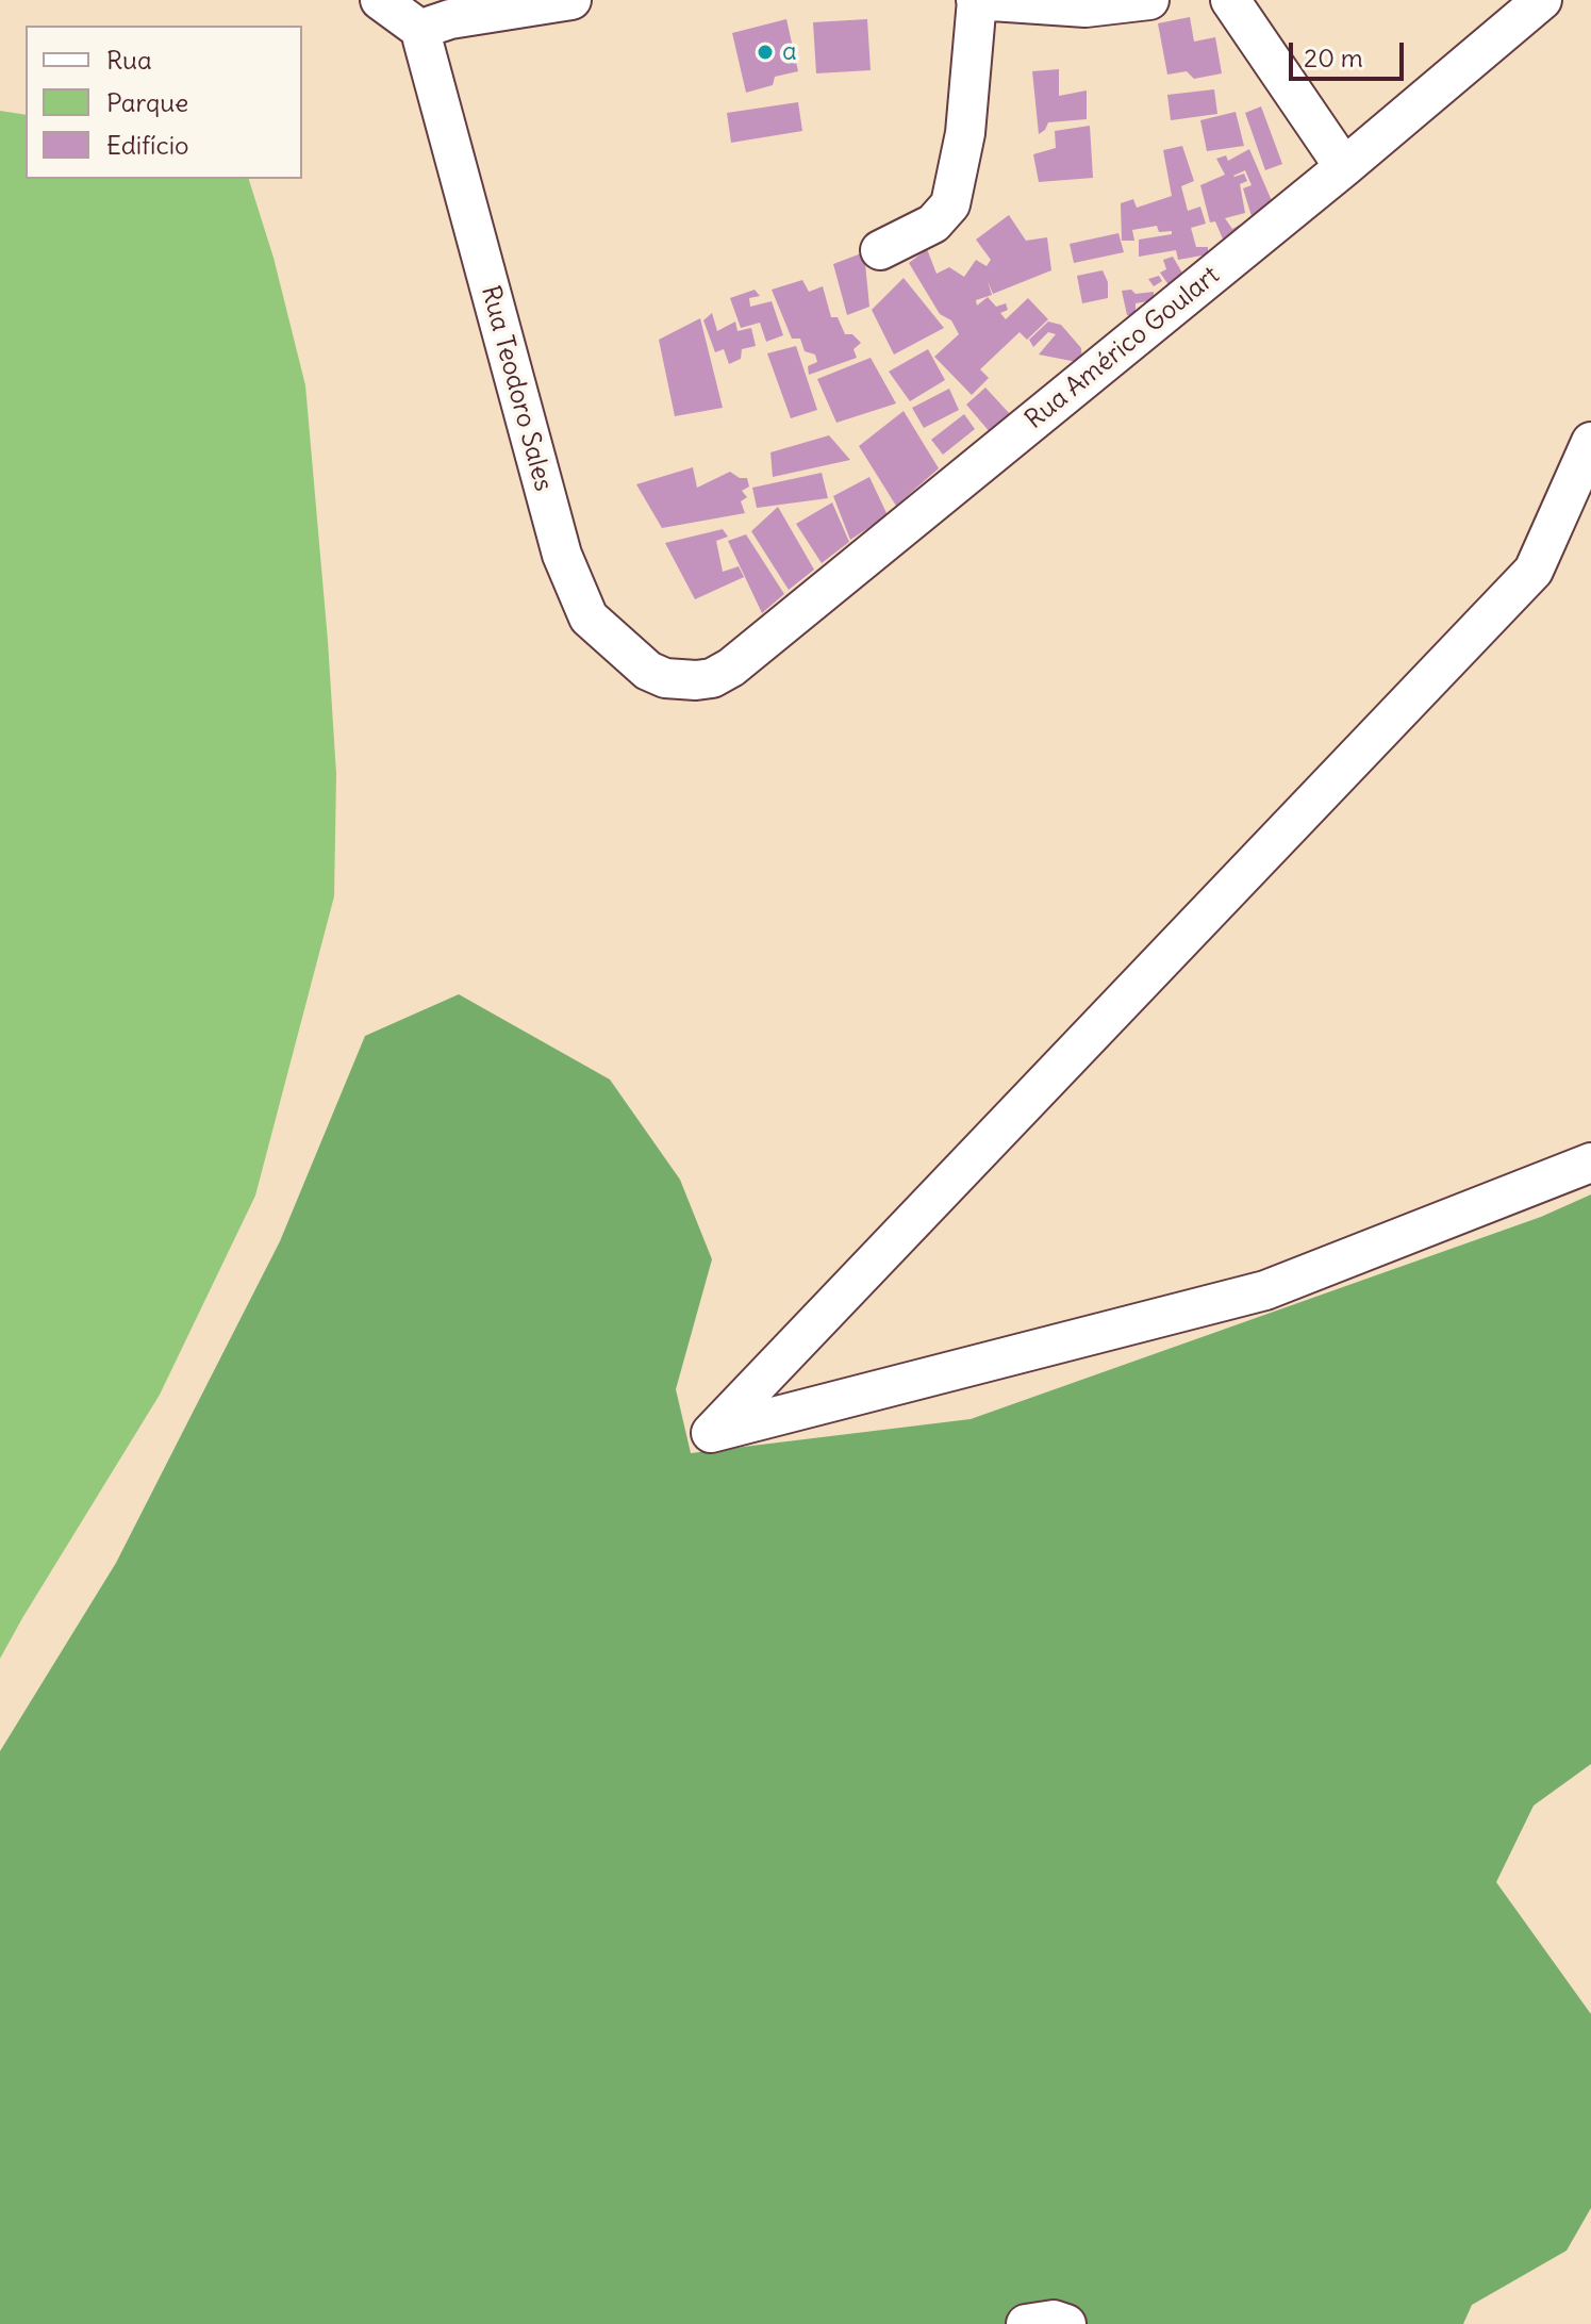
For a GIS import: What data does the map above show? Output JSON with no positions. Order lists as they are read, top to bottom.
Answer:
{
  "streets": {
    "street": ["Rua Américo Goulart", "Rua Teodoro Sales"]
  },
  "crossings": [
    ["Rua Américo Goulart", "Rua Teodoro Sales"]
  ],
  "places": ["a"],
  "legend": ["Rua", "Parque", "Edifício"],
  "scale_bar": "20 m"
}
